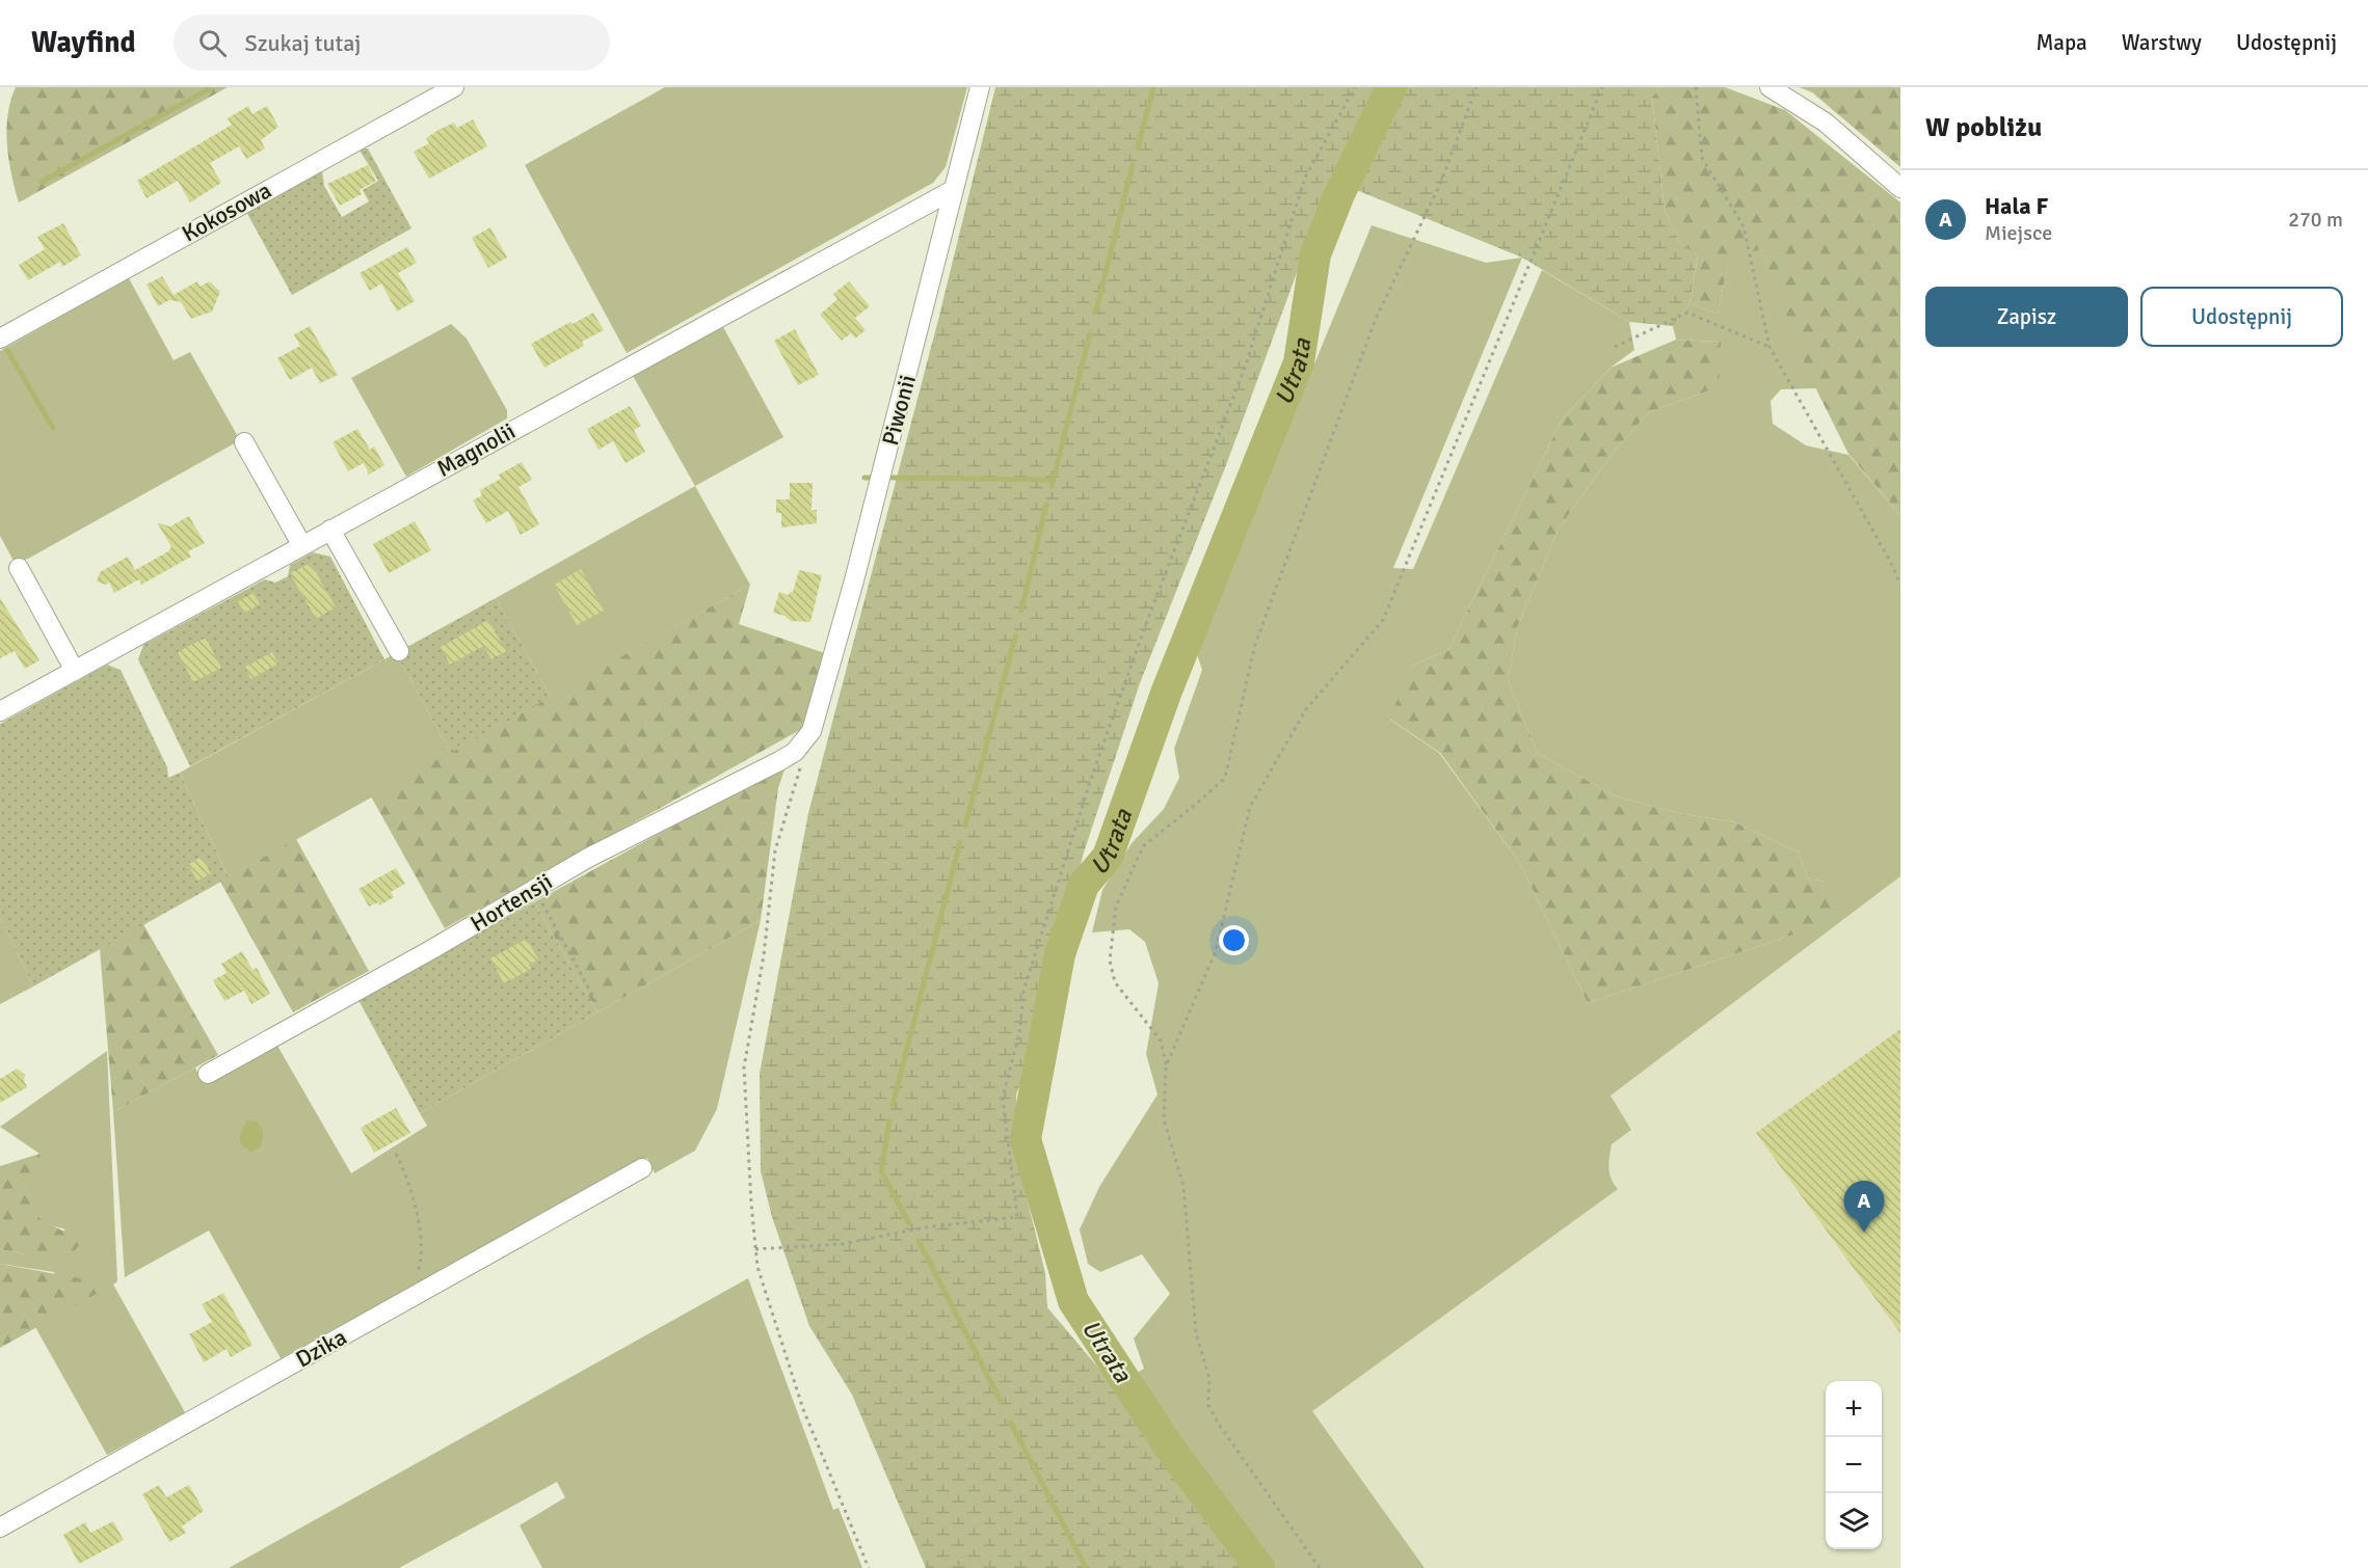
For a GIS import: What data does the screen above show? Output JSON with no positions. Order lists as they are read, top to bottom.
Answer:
{
  "streets": {
    "street": [
      "Kokosowa",
      "Piwonii",
      "Magnolii",
      "Hortensji",
      "Dzika"
    ]
  },
  "crossings": [
    ["Piwonii", "Magnolii"],
    ["Piwonii", "Hortensji"]
  ],
  "water": ["Utrata"],
  "page": {
    "header": "Wayfind",
    "search": "Szukaj tutaj",
    "nav": ["Mapa", "Warstwy", "Udostępnij"],
    "heading": "W pobliżu",
    "list": [
      {
        "mark": "A",
        "name": "Hala F",
        "note": "Miejsce",
        "value": "270 m"
      }
    ],
    "buttons": ["Zapisz", "Udostępnij"],
    "pins": "A",
    "map_buttons": ["+", "−"]
  }
}
